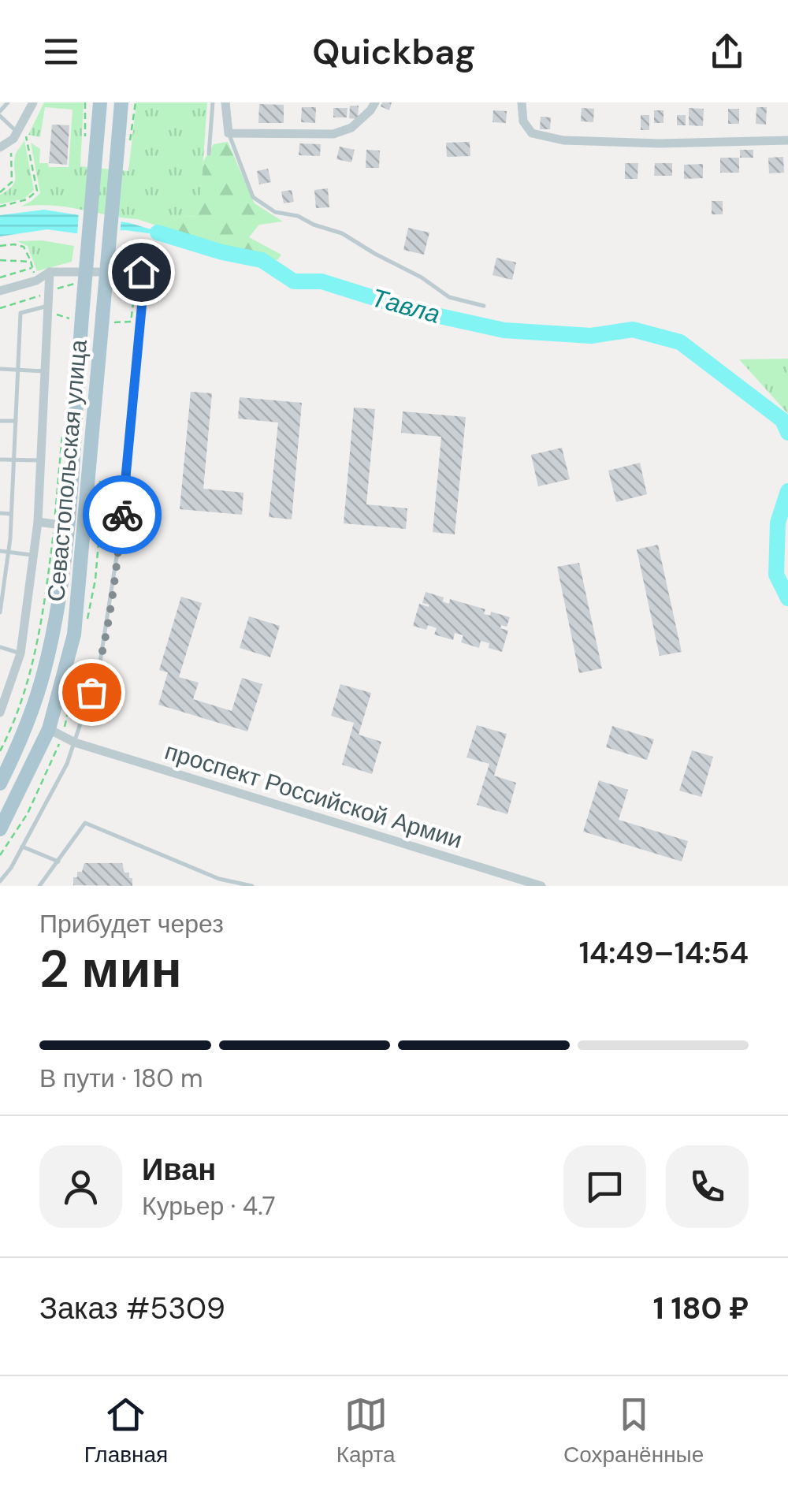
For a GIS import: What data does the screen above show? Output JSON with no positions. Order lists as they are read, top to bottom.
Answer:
{
  "streets": {
    "main road": ["Севастопольская улица"],
    "street": ["проспект Российской Армии"]
  },
  "crossings": [
    ["Севастопольская улица", "проспект Российской Армии"]
  ],
  "water": ["Тавла"],
  "page": {
    "header": "Quickbag",
    "heading": ["2 мин", "Прибудет через", "14:49–14:54"],
    "panel": [
      "Иван",
      "Курьер · 4.7",
      "Заказ #5309",
      "1 180 ₽"
    ],
    "bar": "В пути · 180 m",
    "tabs": ["Главная", "Карта", "Сохранённые"]
  }
}
